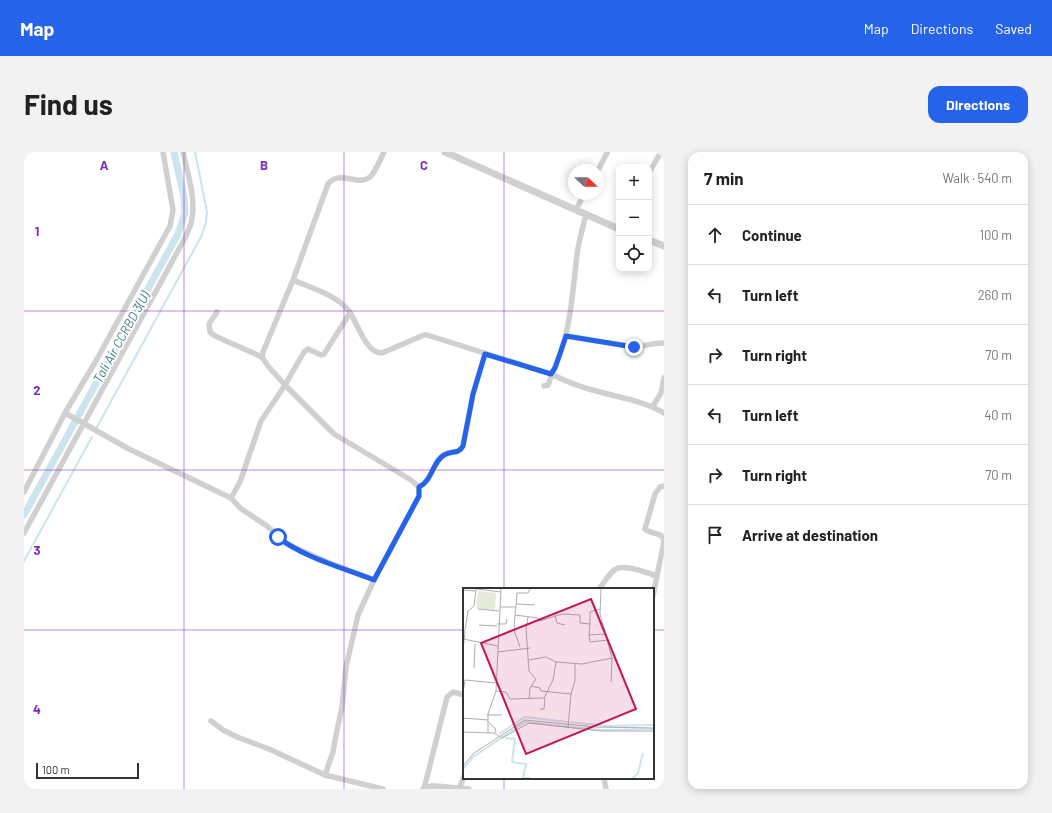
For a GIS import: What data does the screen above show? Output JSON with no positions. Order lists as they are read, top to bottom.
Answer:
{
  "water": ["Tali Air CCRBD 3(U)"],
  "scale_bar": "100 m",
  "north": "right",
  "page": {
    "header": "Map",
    "nav": ["Map", "Directions", "Saved"],
    "buttons": "Directions",
    "title": "Find us",
    "heading": ["7 min", "Walk · 540 m"],
    "map_buttons": ["+", "−"],
    "list": [
      ["Continue", "100 m"],
      ["Turn left", "260 m"],
      ["Turn right", "70 m"],
      ["Turn left", "40 m"],
      ["Turn right", "70 m"],
      "Arrive at destination"
    ],
    "scale": "100 m"
  },
  "grid": {
    "columns": ["A", "B", "C"],
    "rows": [
      "1",
      "2",
      "3",
      "4"
    ]
  }
}
